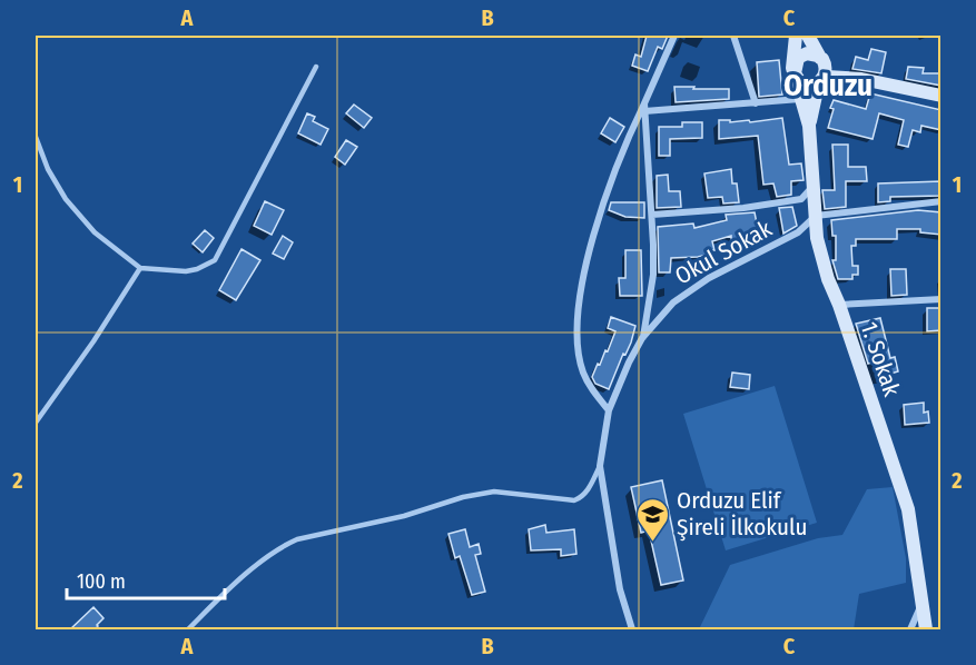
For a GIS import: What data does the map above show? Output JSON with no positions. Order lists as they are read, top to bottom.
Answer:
{
  "streets": {
    "street": ["Okul Sokak", "1. Sokak"]
  },
  "crossings": [
    ["Okul Sokak", "1. Sokak"]
  ],
  "districts": ["Orduzu"],
  "places": {
    "school or university": ["Orduzu Elif Şireli İlkokulu"]
  },
  "scale_bar": "100 m",
  "grid": {
    "columns": ["A", "B", "C"],
    "rows": ["1", "2"]
  }
}
